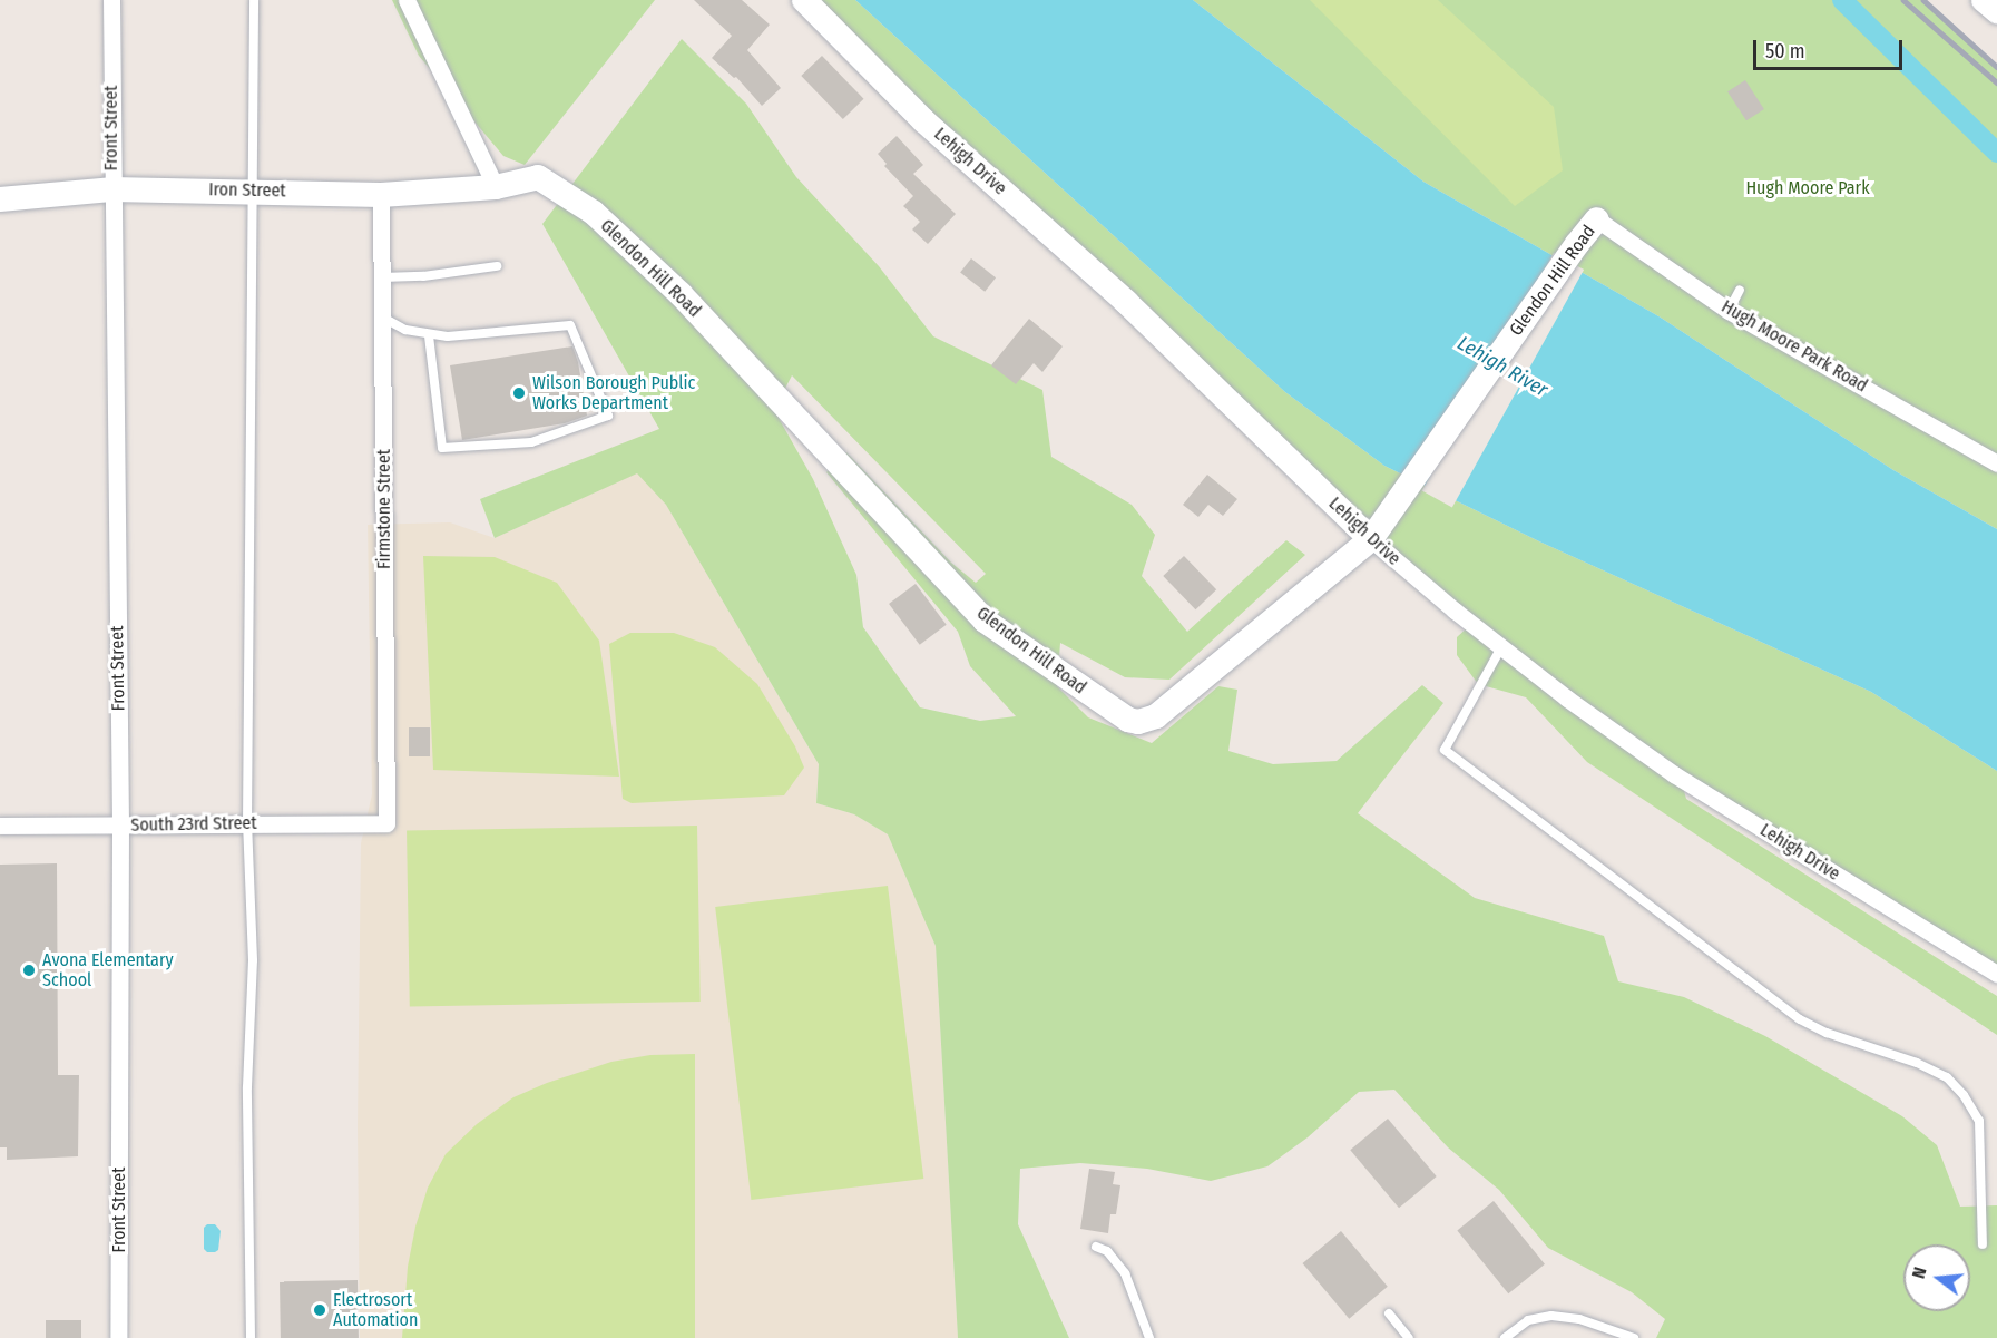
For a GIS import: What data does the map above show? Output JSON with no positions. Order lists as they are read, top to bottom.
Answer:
{
  "streets": {
    "street": [
      "Front Street",
      "Lehigh Drive",
      "Iron Street",
      "Glendon Hill Road",
      "Hugh Moore Park Road",
      "Firmstone Street",
      "South 23rd Street"
    ]
  },
  "crossings": [
    ["Front Street", "Iron Street"],
    ["Front Street", "South 23rd Street"],
    ["Lehigh Drive", "Glendon Hill Road"],
    ["Iron Street", "Glendon Hill Road"],
    ["Iron Street", "Firmstone Street"],
    ["Glendon Hill Road", "Hugh Moore Park Road"],
    ["Firmstone Street", "South 23rd Street"]
  ],
  "water": ["Lehigh River"],
  "parks": ["Hugh Moore Park"],
  "places": ["Wilson Borough Public Works Department", "Avona Elementary School", "Electrosort Automation"],
  "scale_bar": "50 m",
  "north": "left"
}
